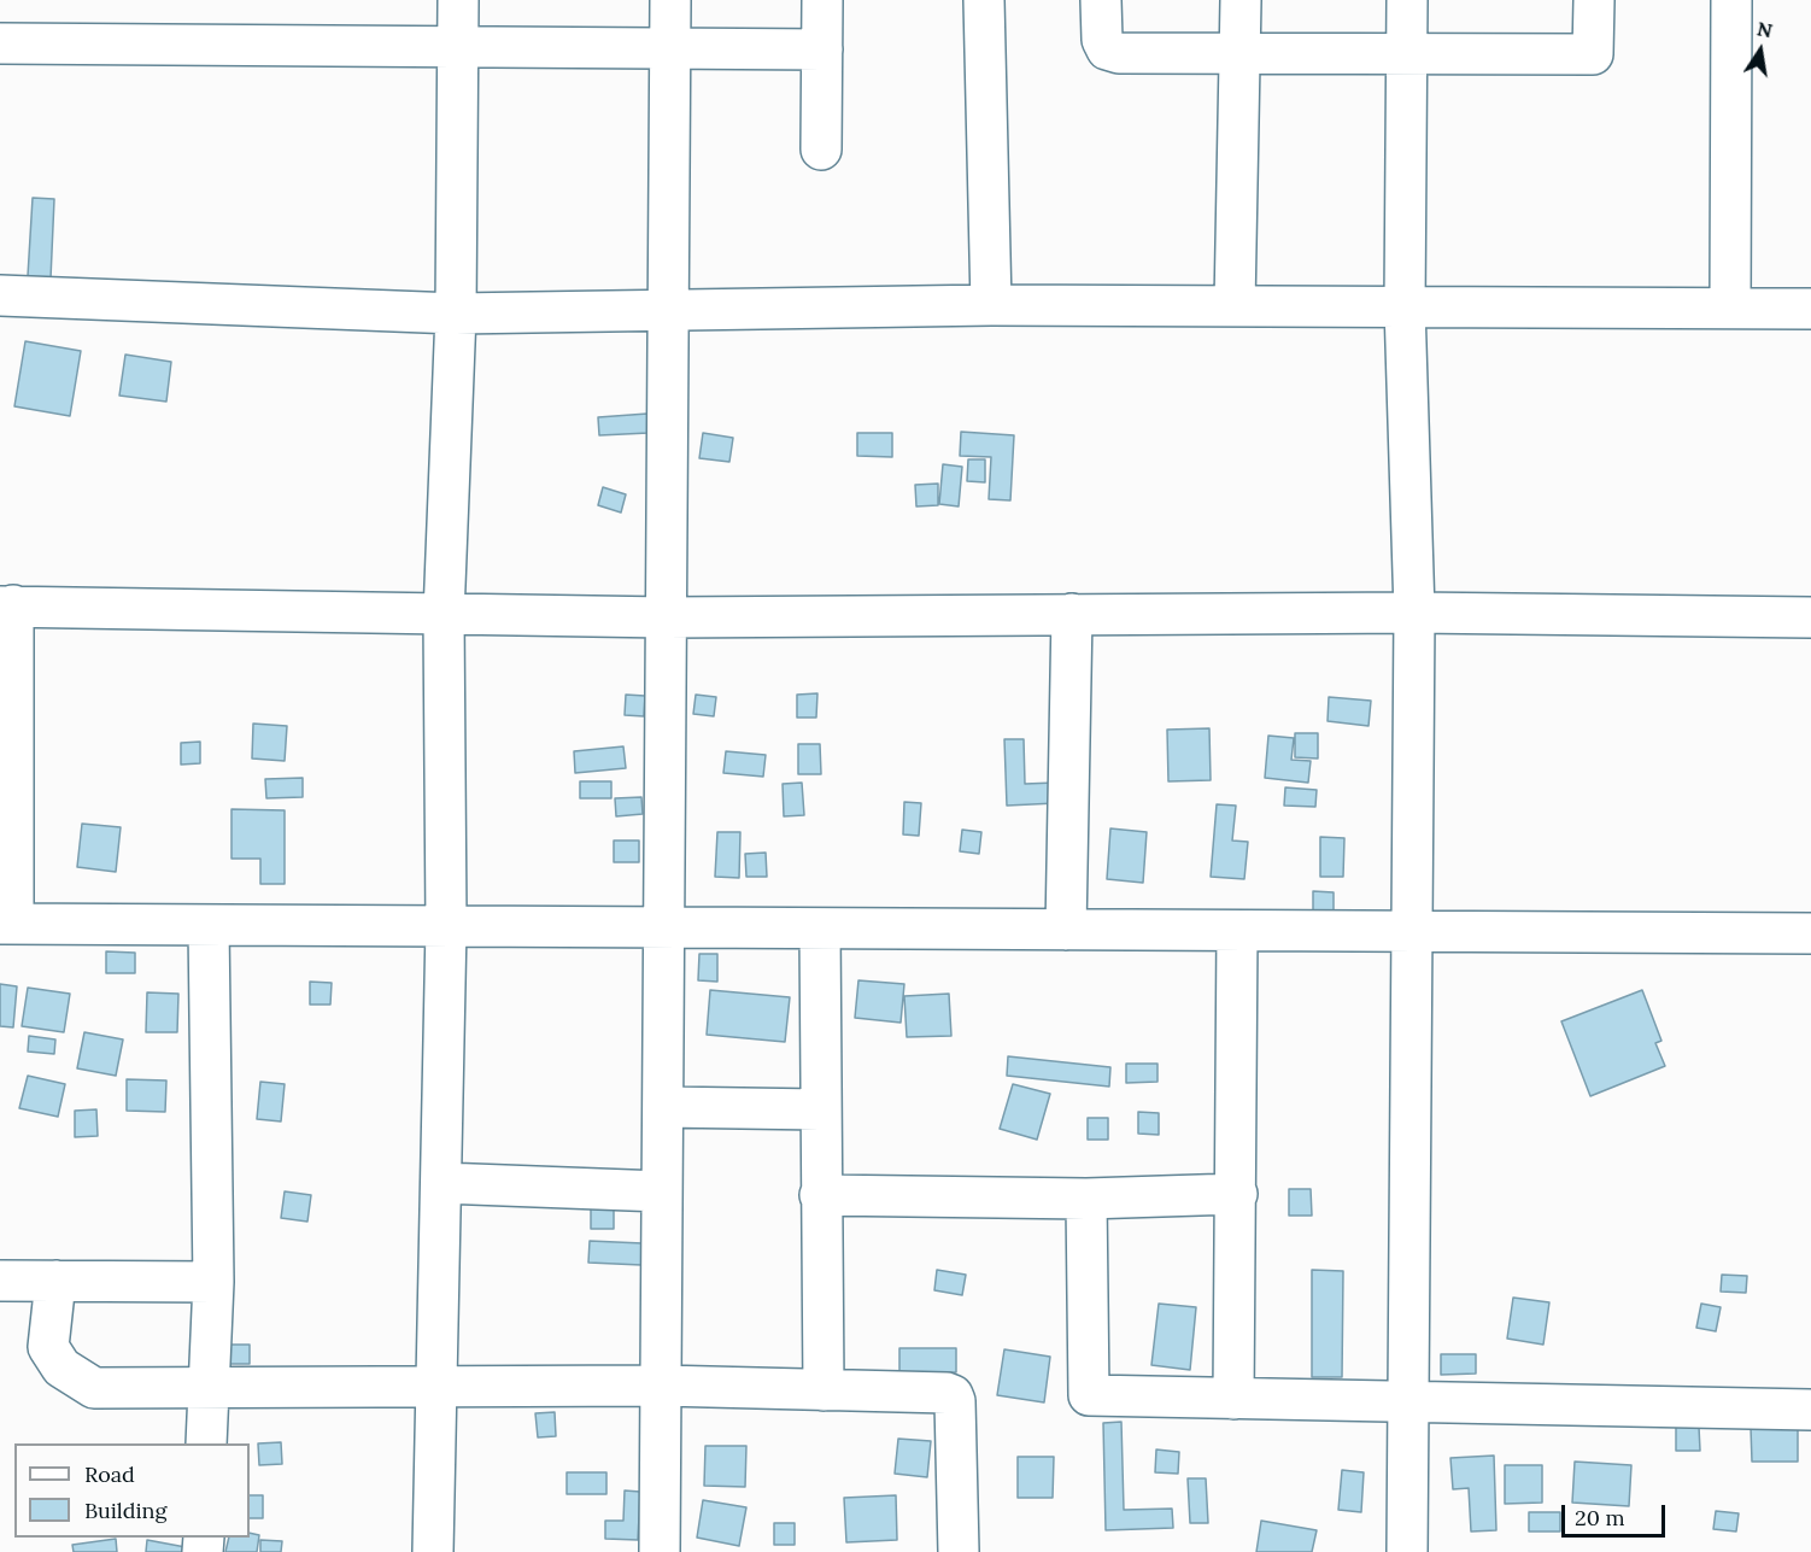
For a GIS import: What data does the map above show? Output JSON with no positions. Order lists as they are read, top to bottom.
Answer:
{
  "legend": ["Road", "Building"],
  "scale_bar": "20 m",
  "north": "top"
}
